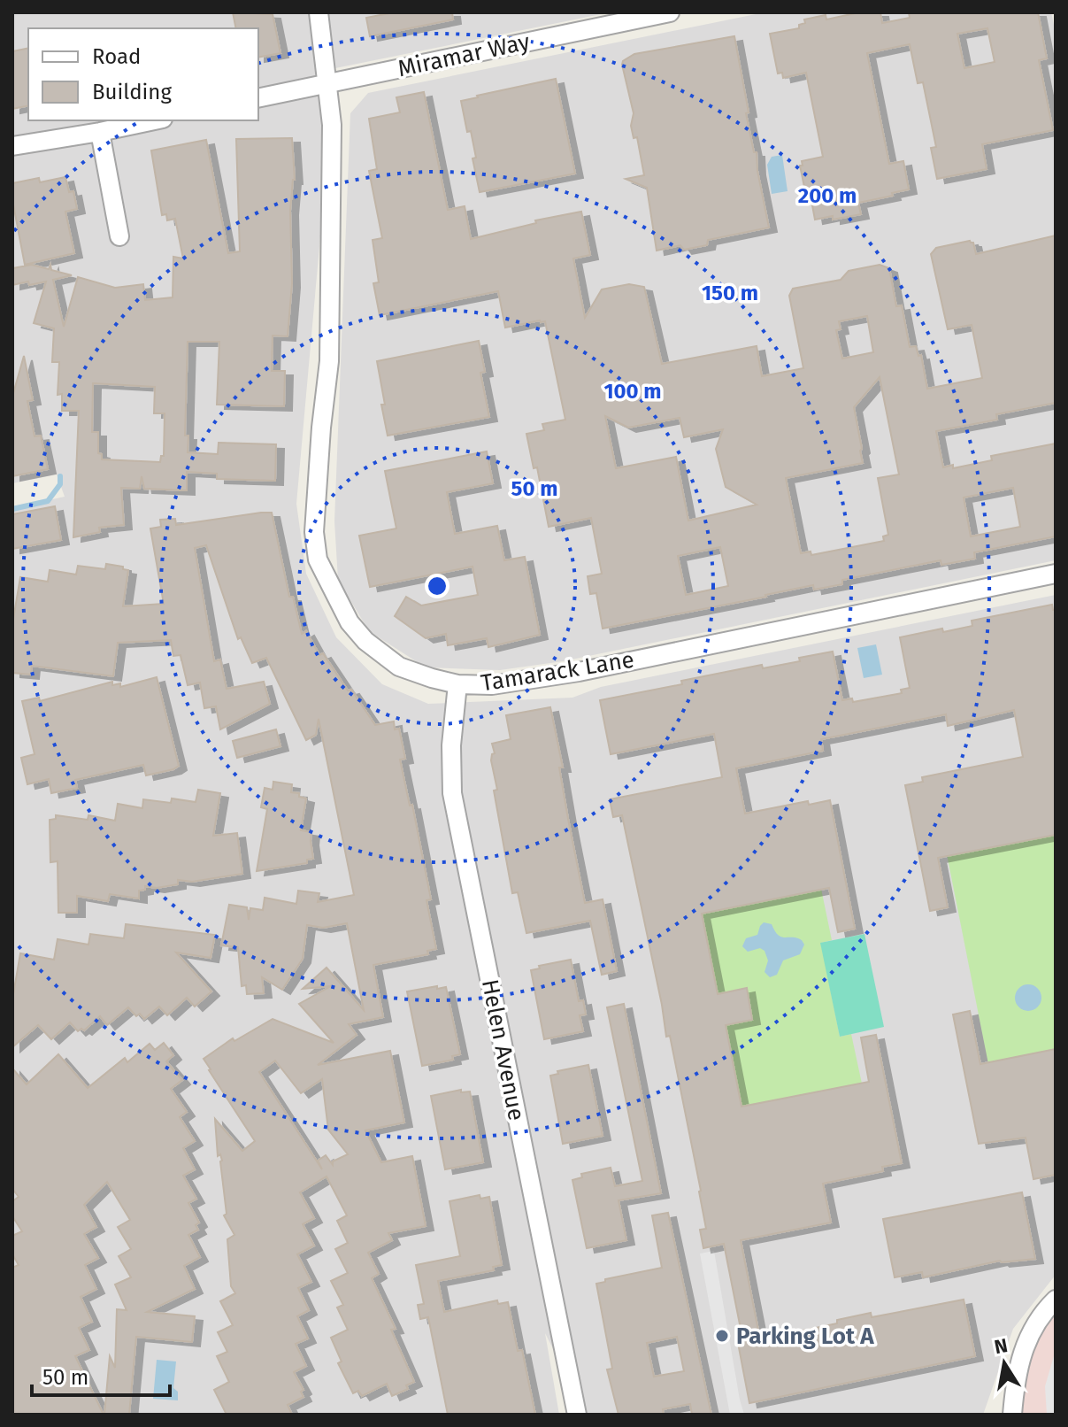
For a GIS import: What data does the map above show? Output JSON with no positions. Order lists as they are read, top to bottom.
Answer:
{
  "streets": {
    "street": ["Miramar Way", "Tamarack Lane", "Helen Avenue"]
  },
  "crossings": [
    ["Miramar Way", "Tamarack Lane"],
    ["Tamarack Lane", "Helen Avenue"]
  ],
  "places": ["Parking Lot A"],
  "legend": ["Road", "Building"],
  "scale_bar": "50 m",
  "north": "top",
  "rings": [
    "200 m",
    "150 m",
    "100 m",
    "50 m"
  ]
}
